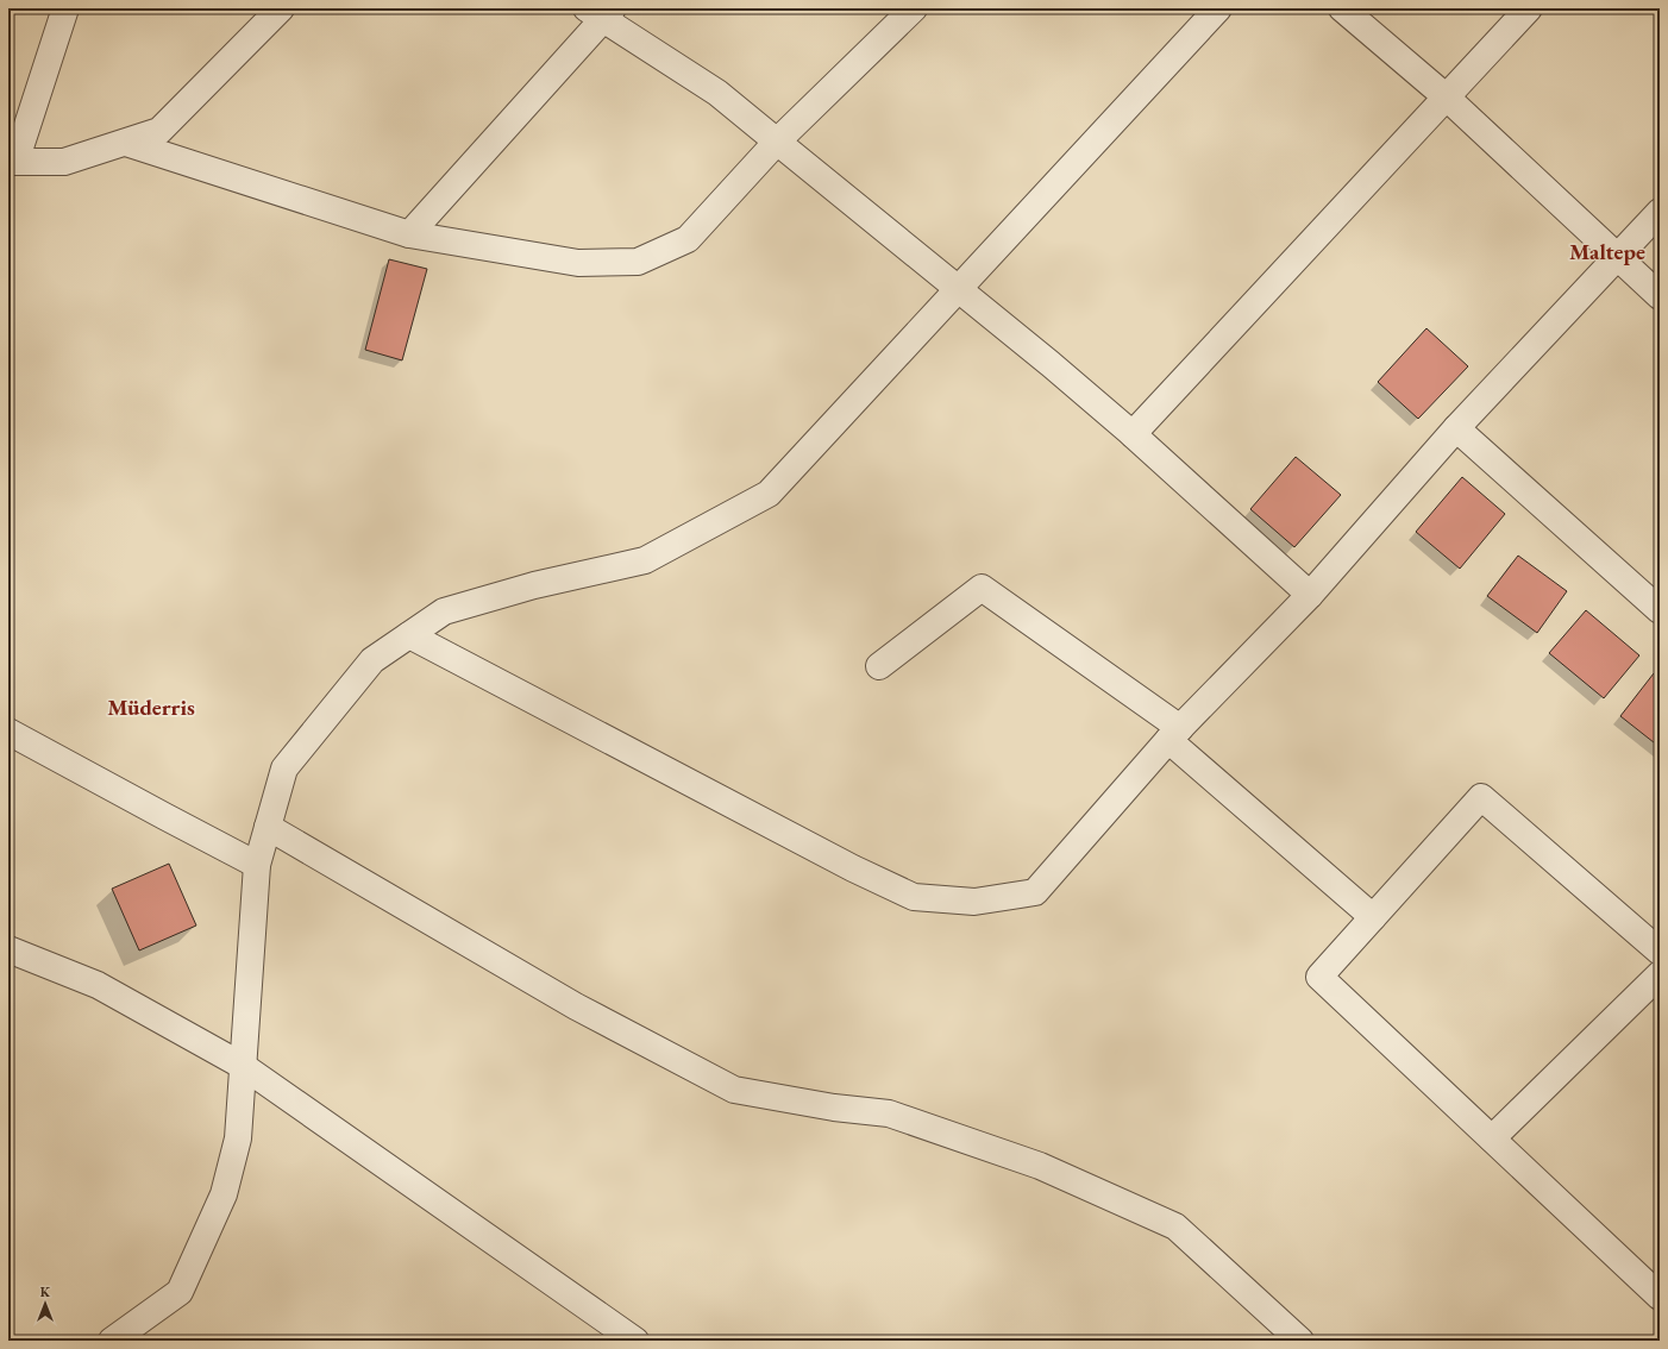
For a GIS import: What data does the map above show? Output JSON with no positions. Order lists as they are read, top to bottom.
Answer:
{
  "districts": ["Maltepe", "Müderris"],
  "north": "top"
}
